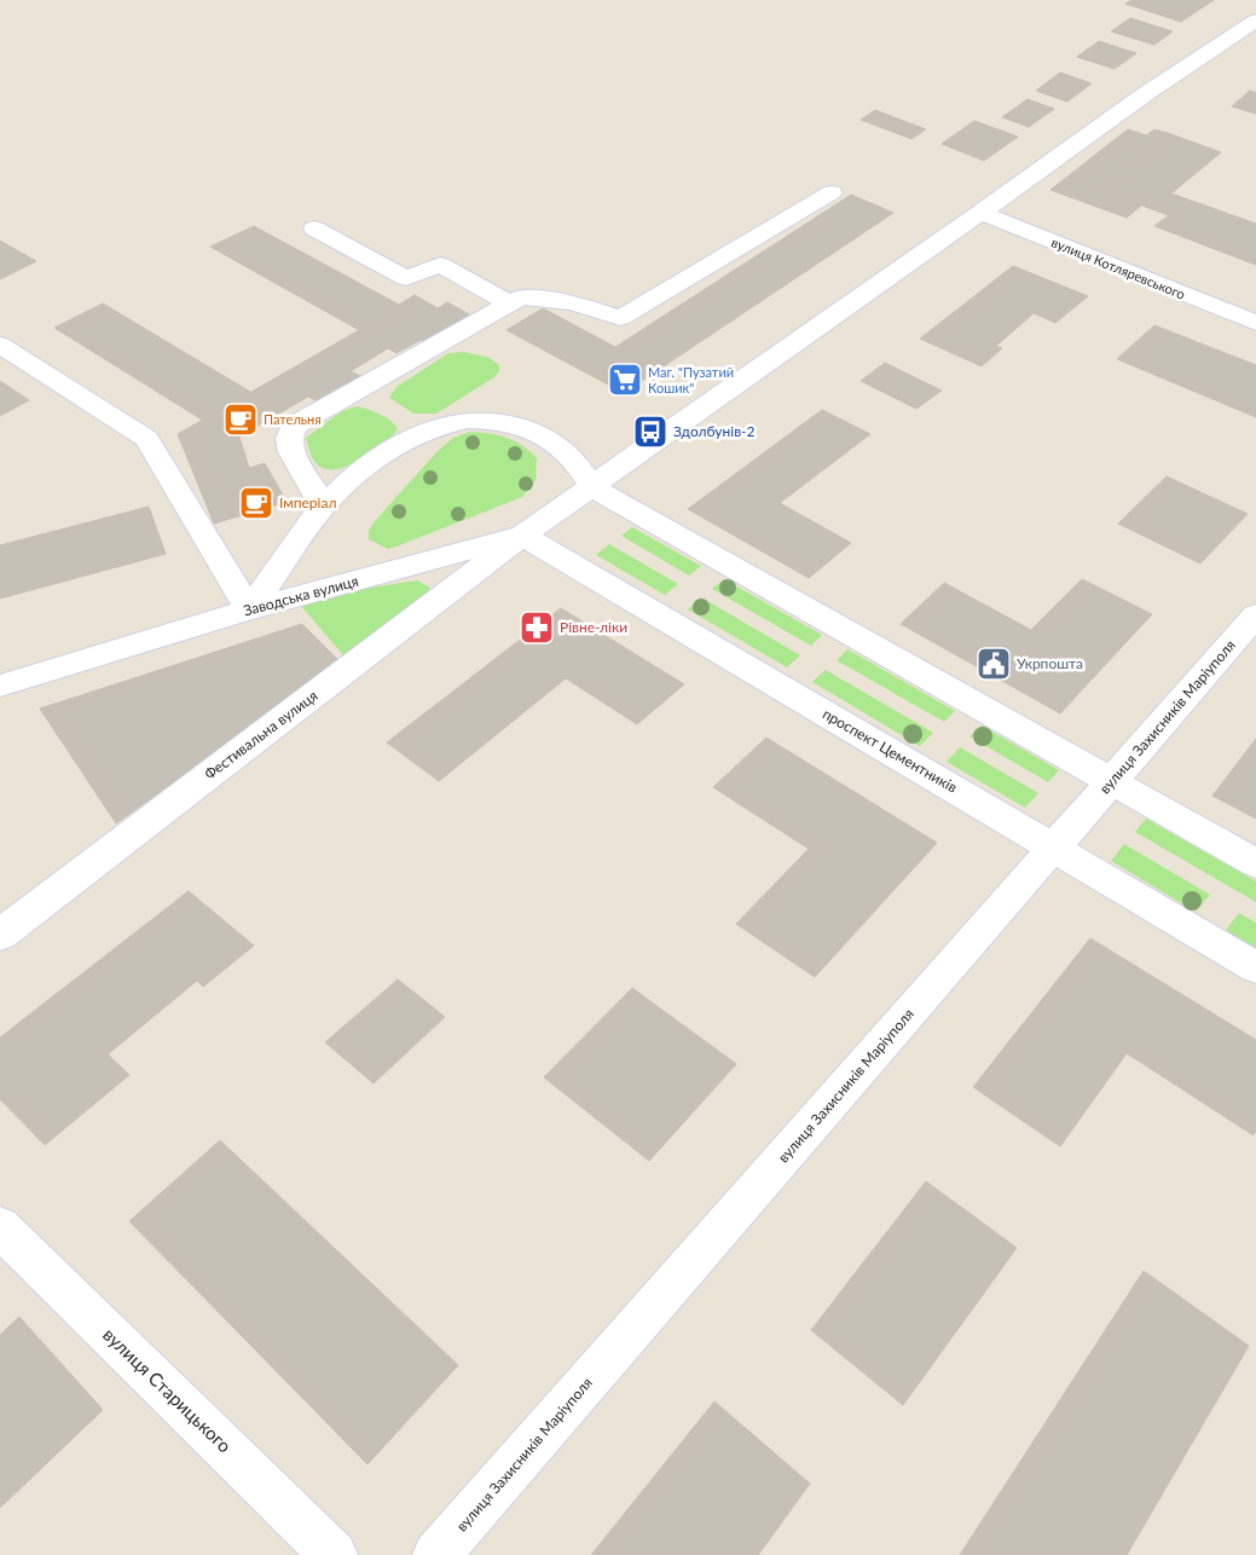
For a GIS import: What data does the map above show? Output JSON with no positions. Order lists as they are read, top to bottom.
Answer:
{
  "streets": {
    "street": [
      "вулиця Котляревського",
      "Заводська вулиця",
      "вулиця Захисників Маріуполя",
      "Фестивальна вулиця",
      "проспект Цементників",
      "вулиця Старицького"
    ]
  },
  "crossings": [
    ["вулиця Котляревського", "Заводська вулиця"],
    ["Заводська вулиця", "Фестивальна вулиця"],
    ["Заводська вулиця", "проспект Цементників"],
    ["вулиця Захисників Маріуполя", "проспект Цементників"],
    ["Фестивальна вулиця", "проспект Цементників"]
  ],
  "places": {
    "supermarket": ["Маг. \"Пузатий Кошик\""],
    "cafe": ["Пательня", "Імперіал"],
    "bus stop": ["Здолбунів-2"],
    "pharmacy": ["Рівне-ліки"],
    "public building": ["Укрпошта"]
  }
}
